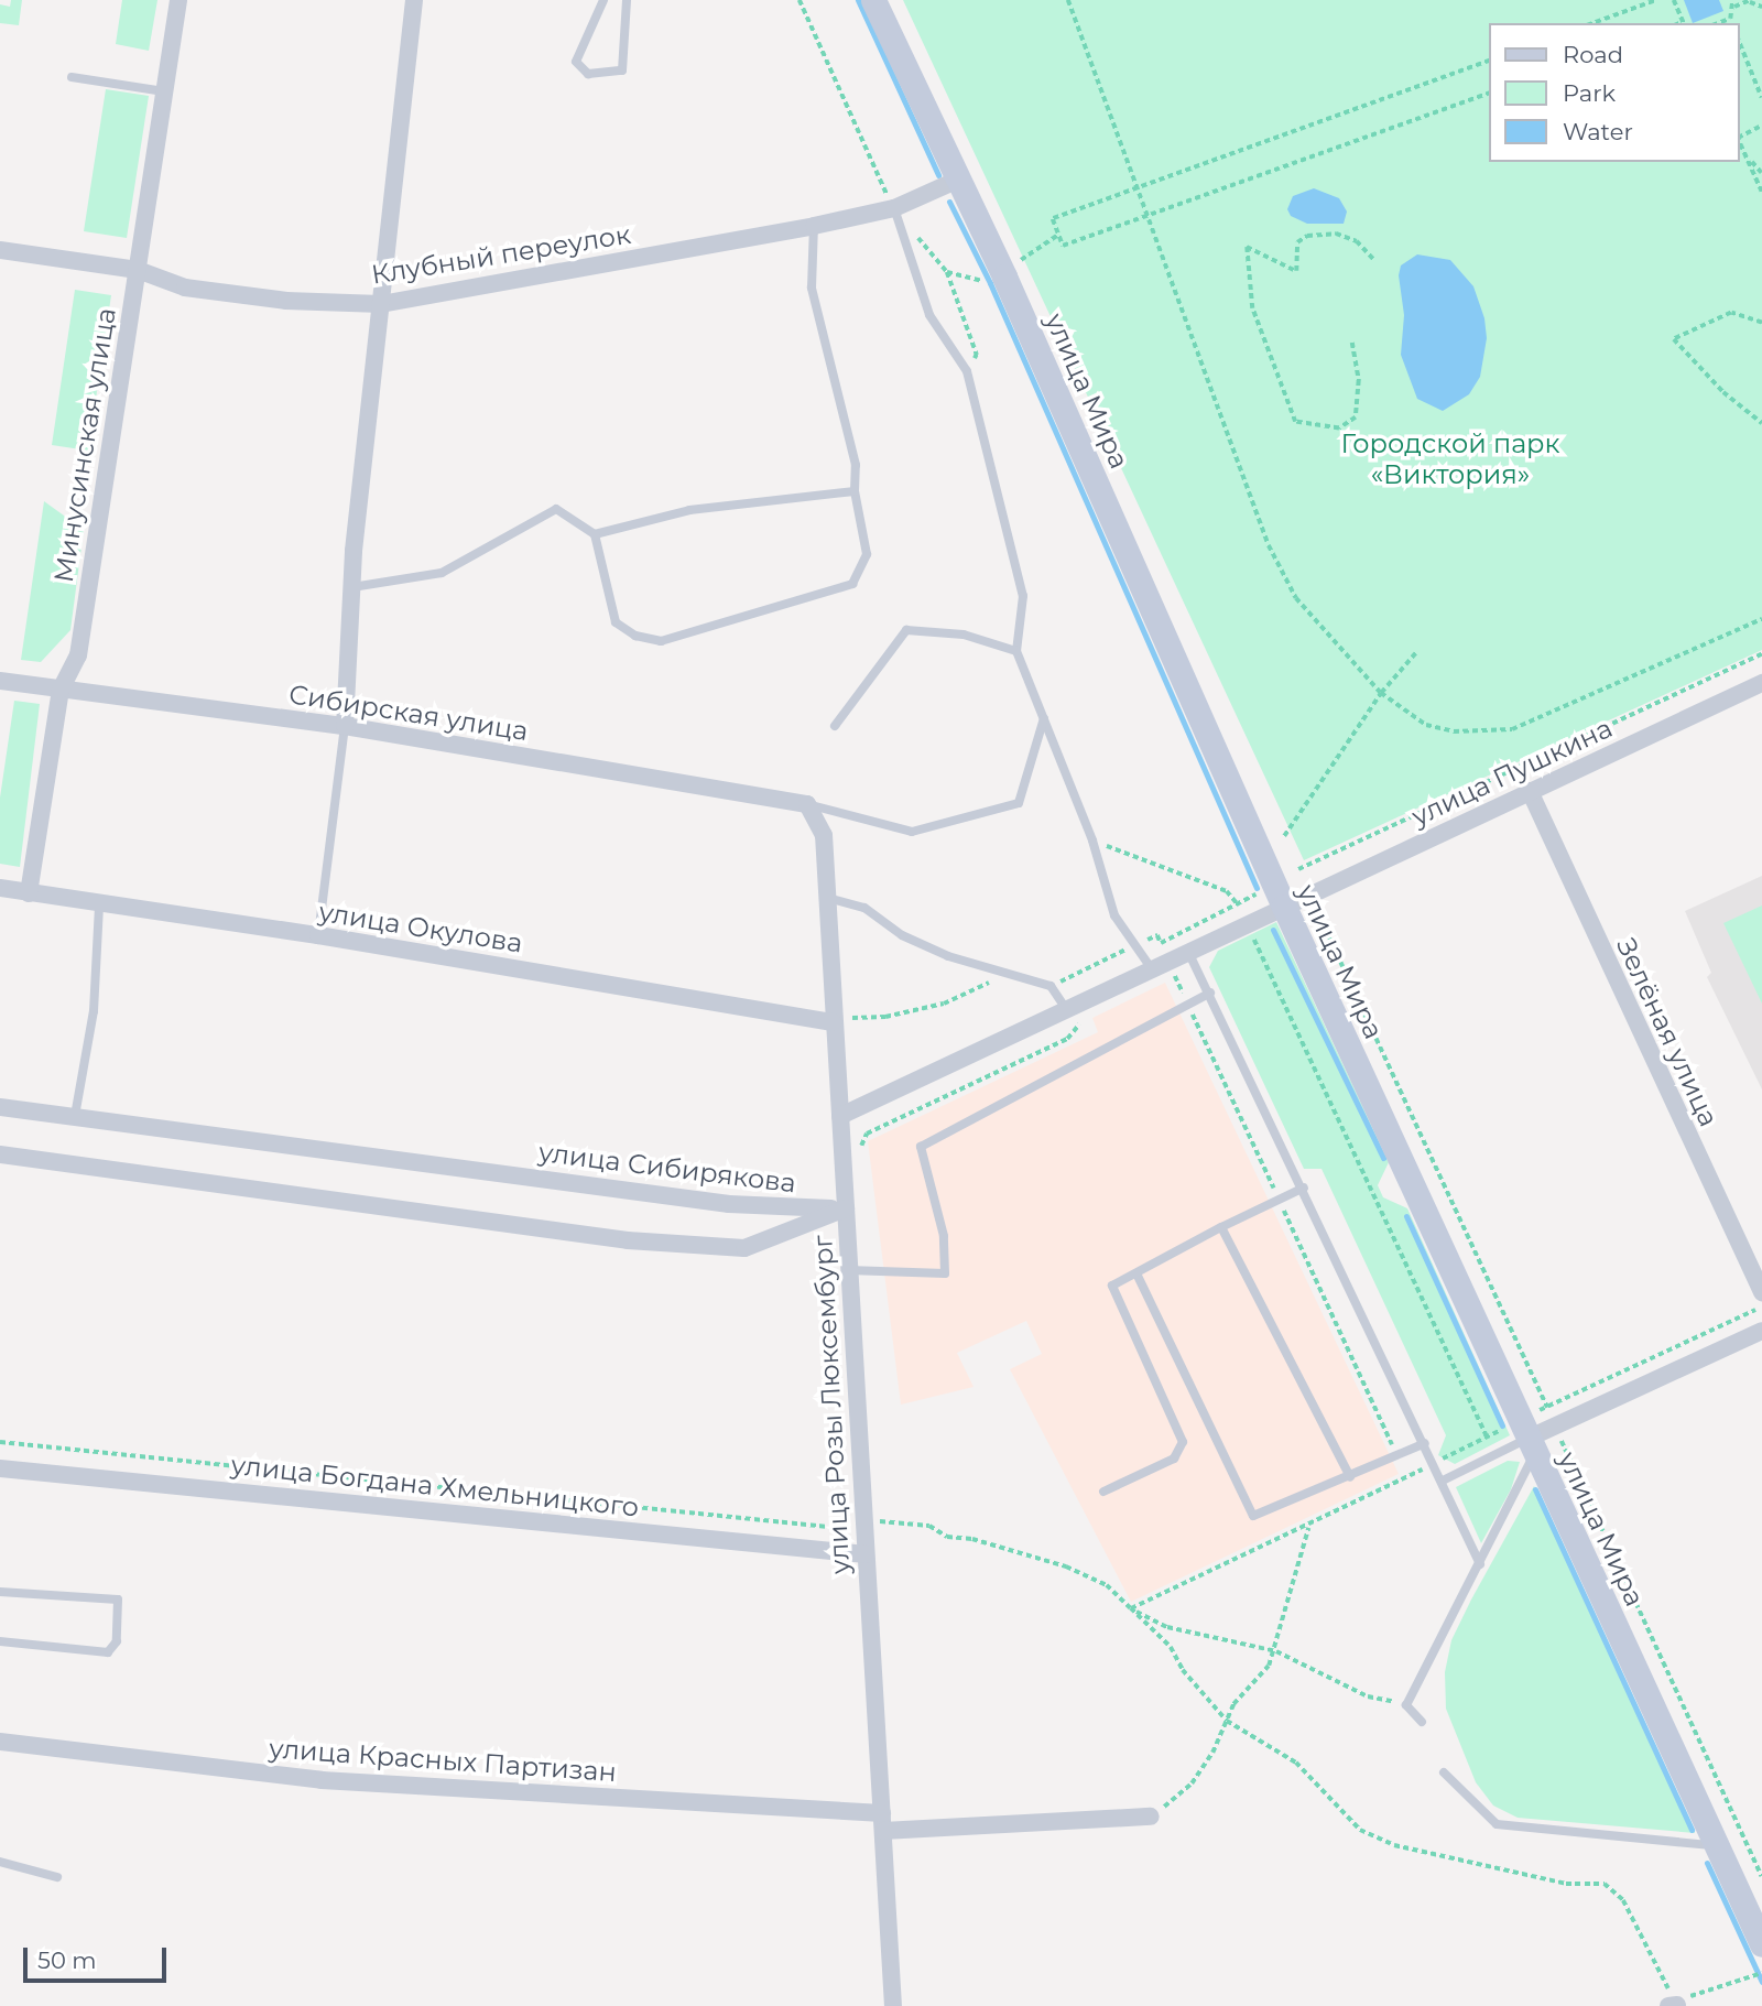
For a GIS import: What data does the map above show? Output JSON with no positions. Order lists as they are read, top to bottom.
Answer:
{
  "streets": {
    "main road": ["улица Мира"],
    "street": [
      "Клубный переулок",
      "Минусинская улица",
      "Сибирская улица",
      "улица Пушкина",
      "улица Окулова",
      "Зелёная улица",
      "улица Сибирякова",
      "улица Розы Люксембург",
      "улица Богдана Хмельницкого",
      "улица Красных Партизан"
    ]
  },
  "crossings": [
    ["Клубный переулок", "улица Мира"],
    ["Клубный переулок", "Минусинская улица"],
    ["улица Мира", "улица Пушкина"],
    ["Минусинская улица", "Сибирская улица"],
    ["Минусинская улица", "улица Окулова"],
    ["Сибирская улица", "улица Розы Люксембург"],
    ["улица Пушкина", "Зелёная улица"],
    ["улица Пушкина", "улица Розы Люксембург"],
    ["улица Окулова", "улица Розы Люксембург"],
    ["улица Сибирякова", "улица Розы Люксембург"],
    ["улица Розы Люксембург", "улица Богдана Хмельницкого"],
    ["улица Розы Люксембург", "улица Красных Партизан"]
  ],
  "parks": ["Городской парк «Виктория»"],
  "legend": ["Road", "Park", "Water"],
  "scale_bar": "50 m"
}
